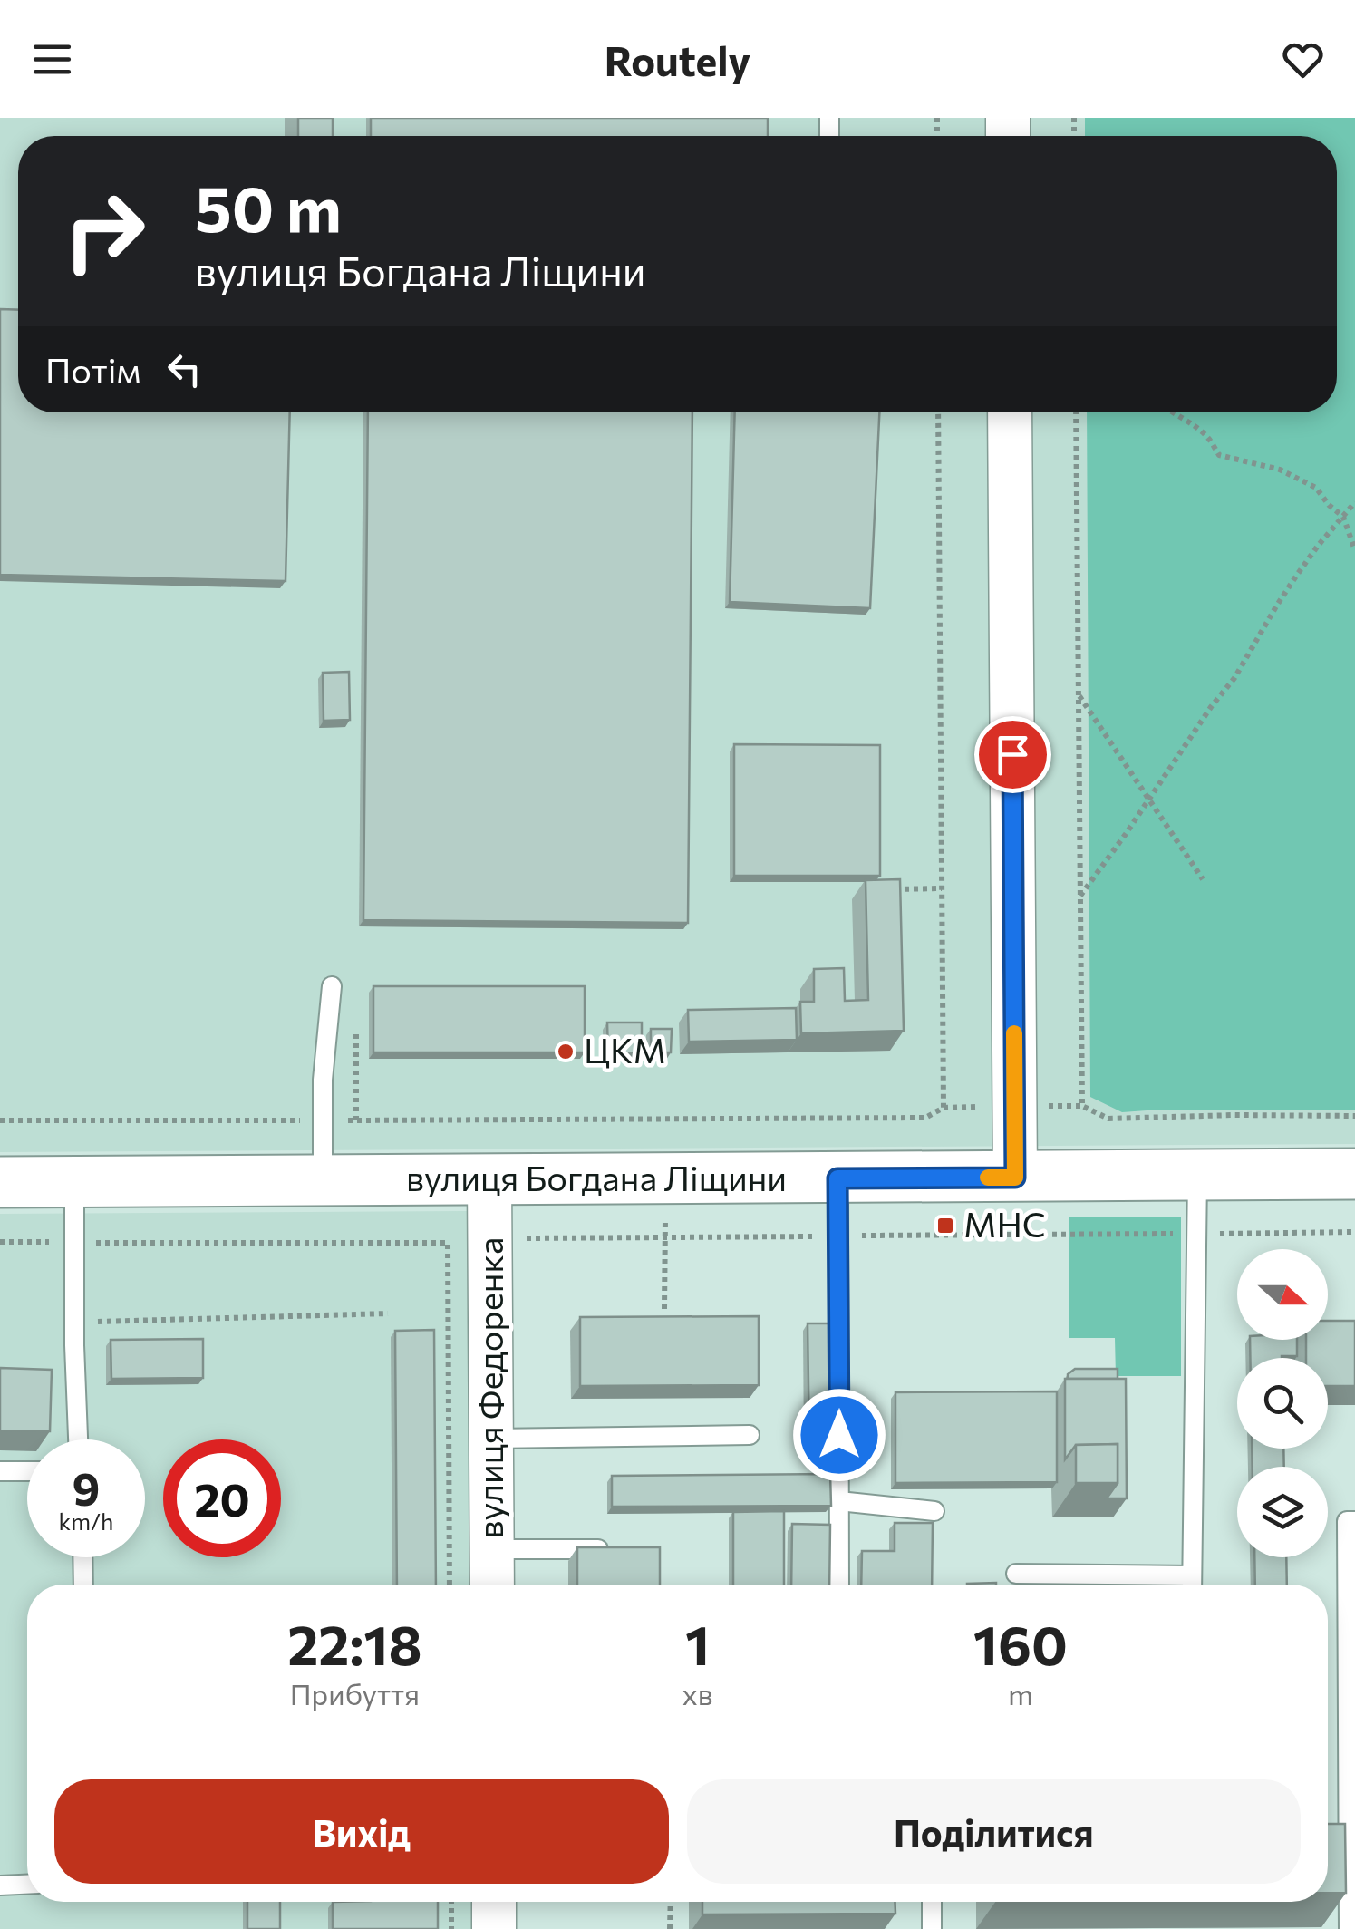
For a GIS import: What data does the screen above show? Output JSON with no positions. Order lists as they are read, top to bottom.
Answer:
{
  "streets": {
    "main road": ["вулиця Богдана Ліщини"],
    "street": ["вулиця Федоренка"]
  },
  "crossings": [
    ["вулиця Богдана Ліщини", "вулиця Федоренка"]
  ],
  "places": {
    "other": ["ЦКМ"],
    "transit": ["МНС"]
  },
  "north": "right",
  "page": {
    "header": "Routely",
    "turn": ["50 m", "вулиця Богдана Ліщини"],
    "then": "Потім",
    "speed": "9 km/h",
    "limit": "20",
    "eta": [
      "22:18",
      "Прибуття",
      "1",
      "хв",
      "160",
      "m"
    ],
    "buttons": ["Вихід", "Поділитися"]
  }
}
